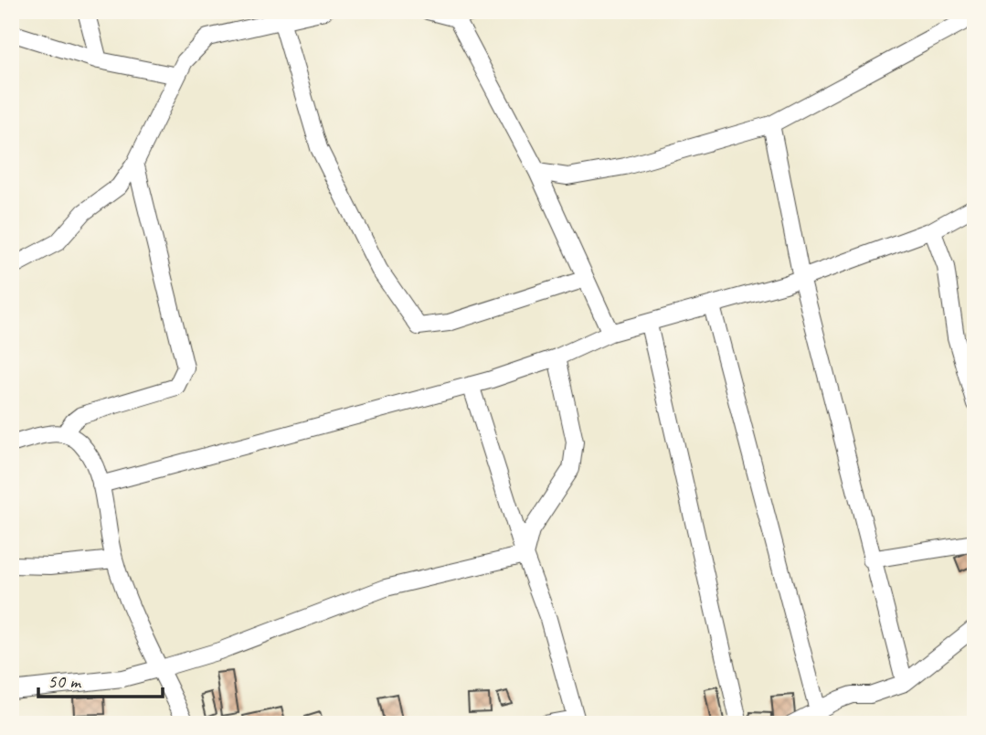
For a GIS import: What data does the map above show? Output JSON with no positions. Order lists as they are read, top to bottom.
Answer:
{
  "scale_bar": "50 m"
}
